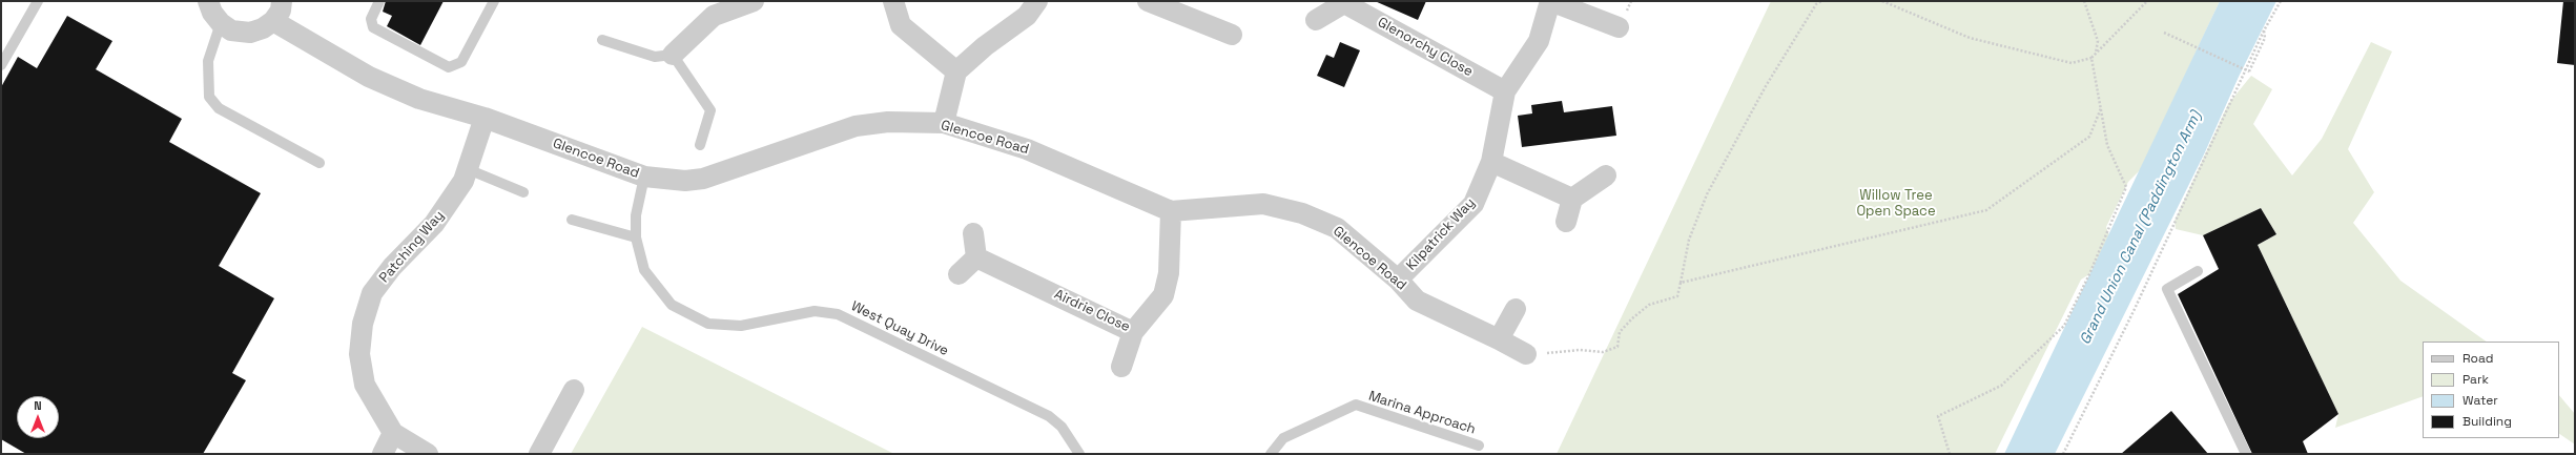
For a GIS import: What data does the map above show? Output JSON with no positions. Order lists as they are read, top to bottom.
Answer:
{
  "streets": {
    "street": [
      "Glenorchy Close",
      "Glencoe Road",
      "Kilpatrick Way",
      "Patching Way",
      "Airdrie Close"
    ],
    "lane": ["West Quay Drive", "Marina Approach"]
  },
  "crossings": [
    ["Glenorchy Close", "Kilpatrick Way"],
    ["Glencoe Road", "Kilpatrick Way"],
    ["Glencoe Road", "Patching Way"],
    ["Glencoe Road", "Airdrie Close"],
    ["Glencoe Road", "West Quay Drive"]
  ],
  "water": ["Grand Union Canal (Paddington Arm)"],
  "parks": ["Willow Tree Open Space"],
  "legend": [
    "Road",
    "Park",
    "Water",
    "Building"
  ],
  "north": "top"
}
